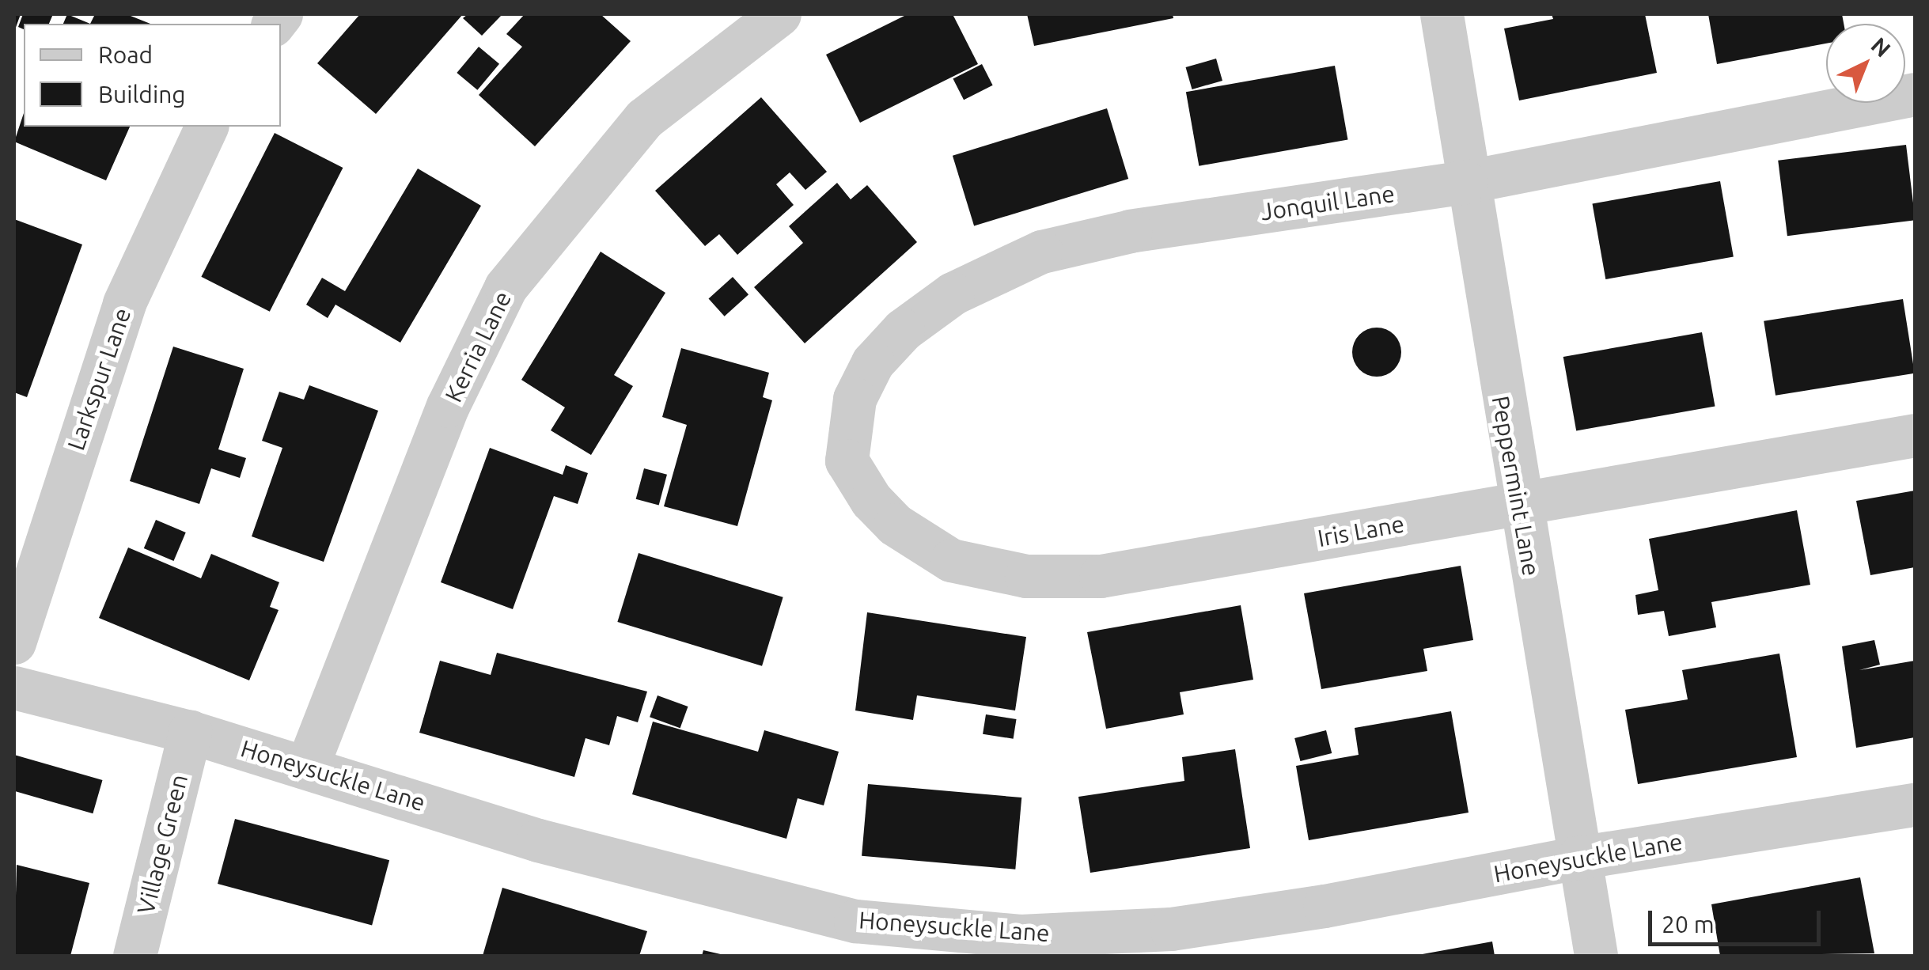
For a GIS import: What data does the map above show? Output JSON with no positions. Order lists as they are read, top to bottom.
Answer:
{
  "streets": {
    "street": [
      "Jonquil Lane",
      "Kerria Lane",
      "Larkspur Lane",
      "Peppermint Lane",
      "Iris Lane",
      "Honeysuckle Lane",
      "Village Green"
    ]
  },
  "crossings": [
    ["Jonquil Lane", "Peppermint Lane"],
    ["Jonquil Lane", "Iris Lane"],
    ["Kerria Lane", "Honeysuckle Lane"],
    ["Peppermint Lane", "Iris Lane"],
    ["Peppermint Lane", "Honeysuckle Lane"],
    ["Honeysuckle Lane", "Village Green"]
  ],
  "legend": ["Road", "Building"],
  "scale_bar": "20 m",
  "north": "top right"
}
